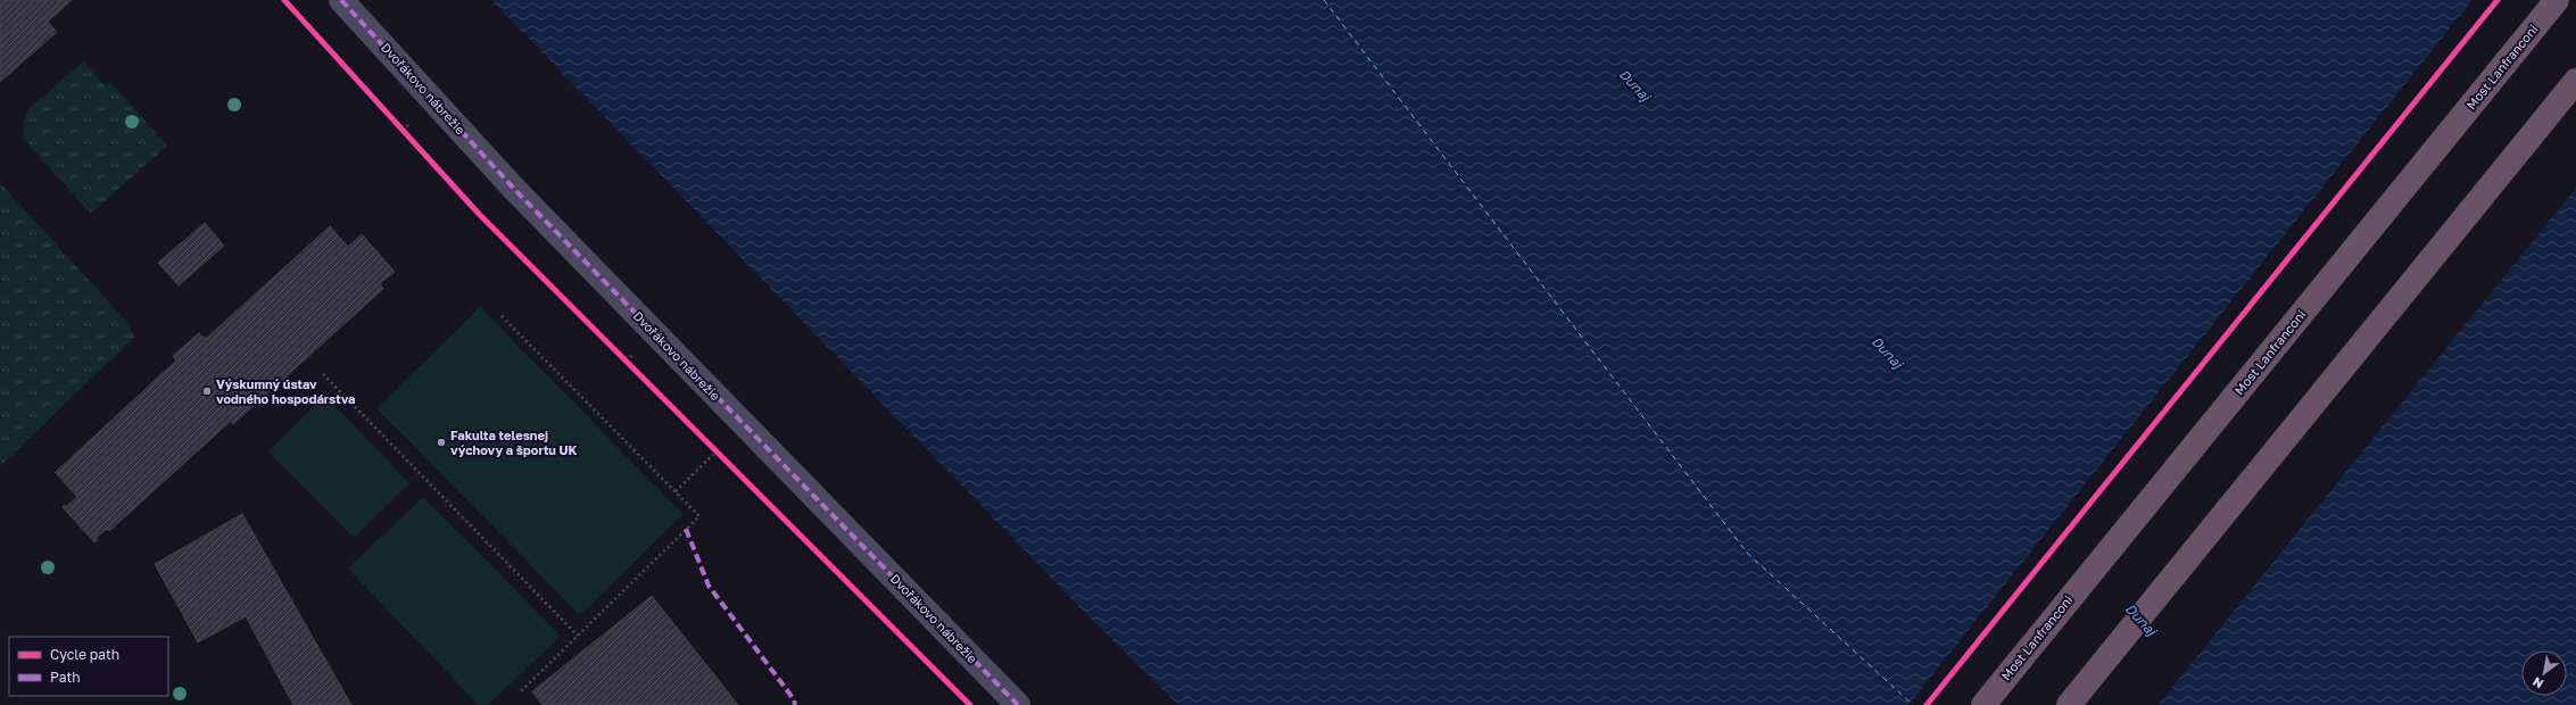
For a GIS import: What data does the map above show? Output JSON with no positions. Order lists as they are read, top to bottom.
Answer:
{
  "streets": {
    "highway": ["Most Lanfranconi"],
    "street": ["Dvořákovo nábrežie"]
  },
  "water": ["Dunaj"],
  "places": ["Výskumný ústav vodného hospodárstva", "Fakulta telesnej výchovy a športu UK"],
  "legend": ["Cycle path", "Path"],
  "north": "bottom left"
}
